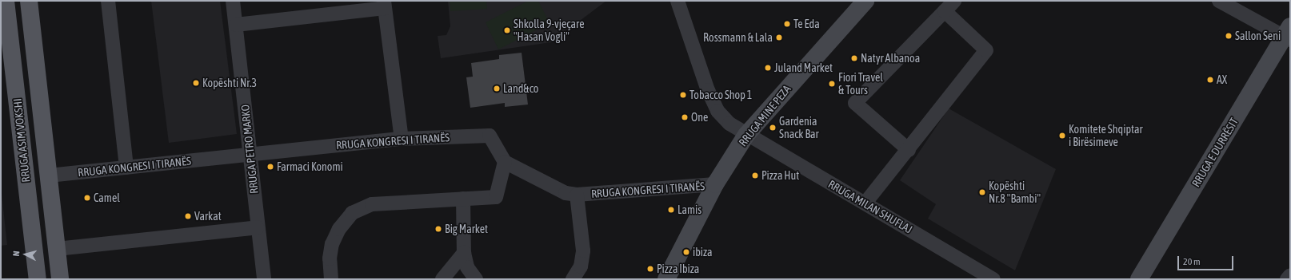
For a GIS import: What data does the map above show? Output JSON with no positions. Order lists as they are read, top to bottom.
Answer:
{
  "streets": {
    "main road": ["RRUGA MINE PEZA", "RRUGA ASIM VOKSHI", "RRUGA E DURRËSIT"],
    "street": ["RRUGA KONGRESI I TIRANËS", "RRUGA PETRO MARKO", "RRUGA MILAN SHUFLAJ"]
  },
  "crossings": [
    ["RRUGA MINE PEZA", "RRUGA KONGRESI I TIRANËS"],
    ["RRUGA MINE PEZA", "RRUGA MILAN SHUFLAJ"],
    ["RRUGA ASIM VOKSHI", "RRUGA KONGRESI I TIRANËS"],
    ["RRUGA KONGRESI I TIRANËS", "RRUGA PETRO MARKO"]
  ],
  "places": [
    "Te Eda",
    "Shkolla 9-vjeçare \"Hasan Vogli\"",
    "Sallon Seni",
    "Rossmann & Lala",
    "Natyr Albanoa",
    "Juland Market",
    "AX",
    "Kopështi Nr.3",
    "Fiori Travel & Tours",
    "Land&co",
    "Tobacco Shop 1",
    "One",
    "Gardenia Snack Bar",
    "Komitete Shqiptar i Birësimeve",
    "Farmaci Konomi",
    "Pizza Hut",
    "Kopështi Nr.8 \"Bambi\"",
    "Camel",
    "Lamis",
    "Varkat",
    "Big Market",
    "ibiza",
    "Pizza Ibiza"
  ],
  "scale_bar": "20 m",
  "north": "left"
}
